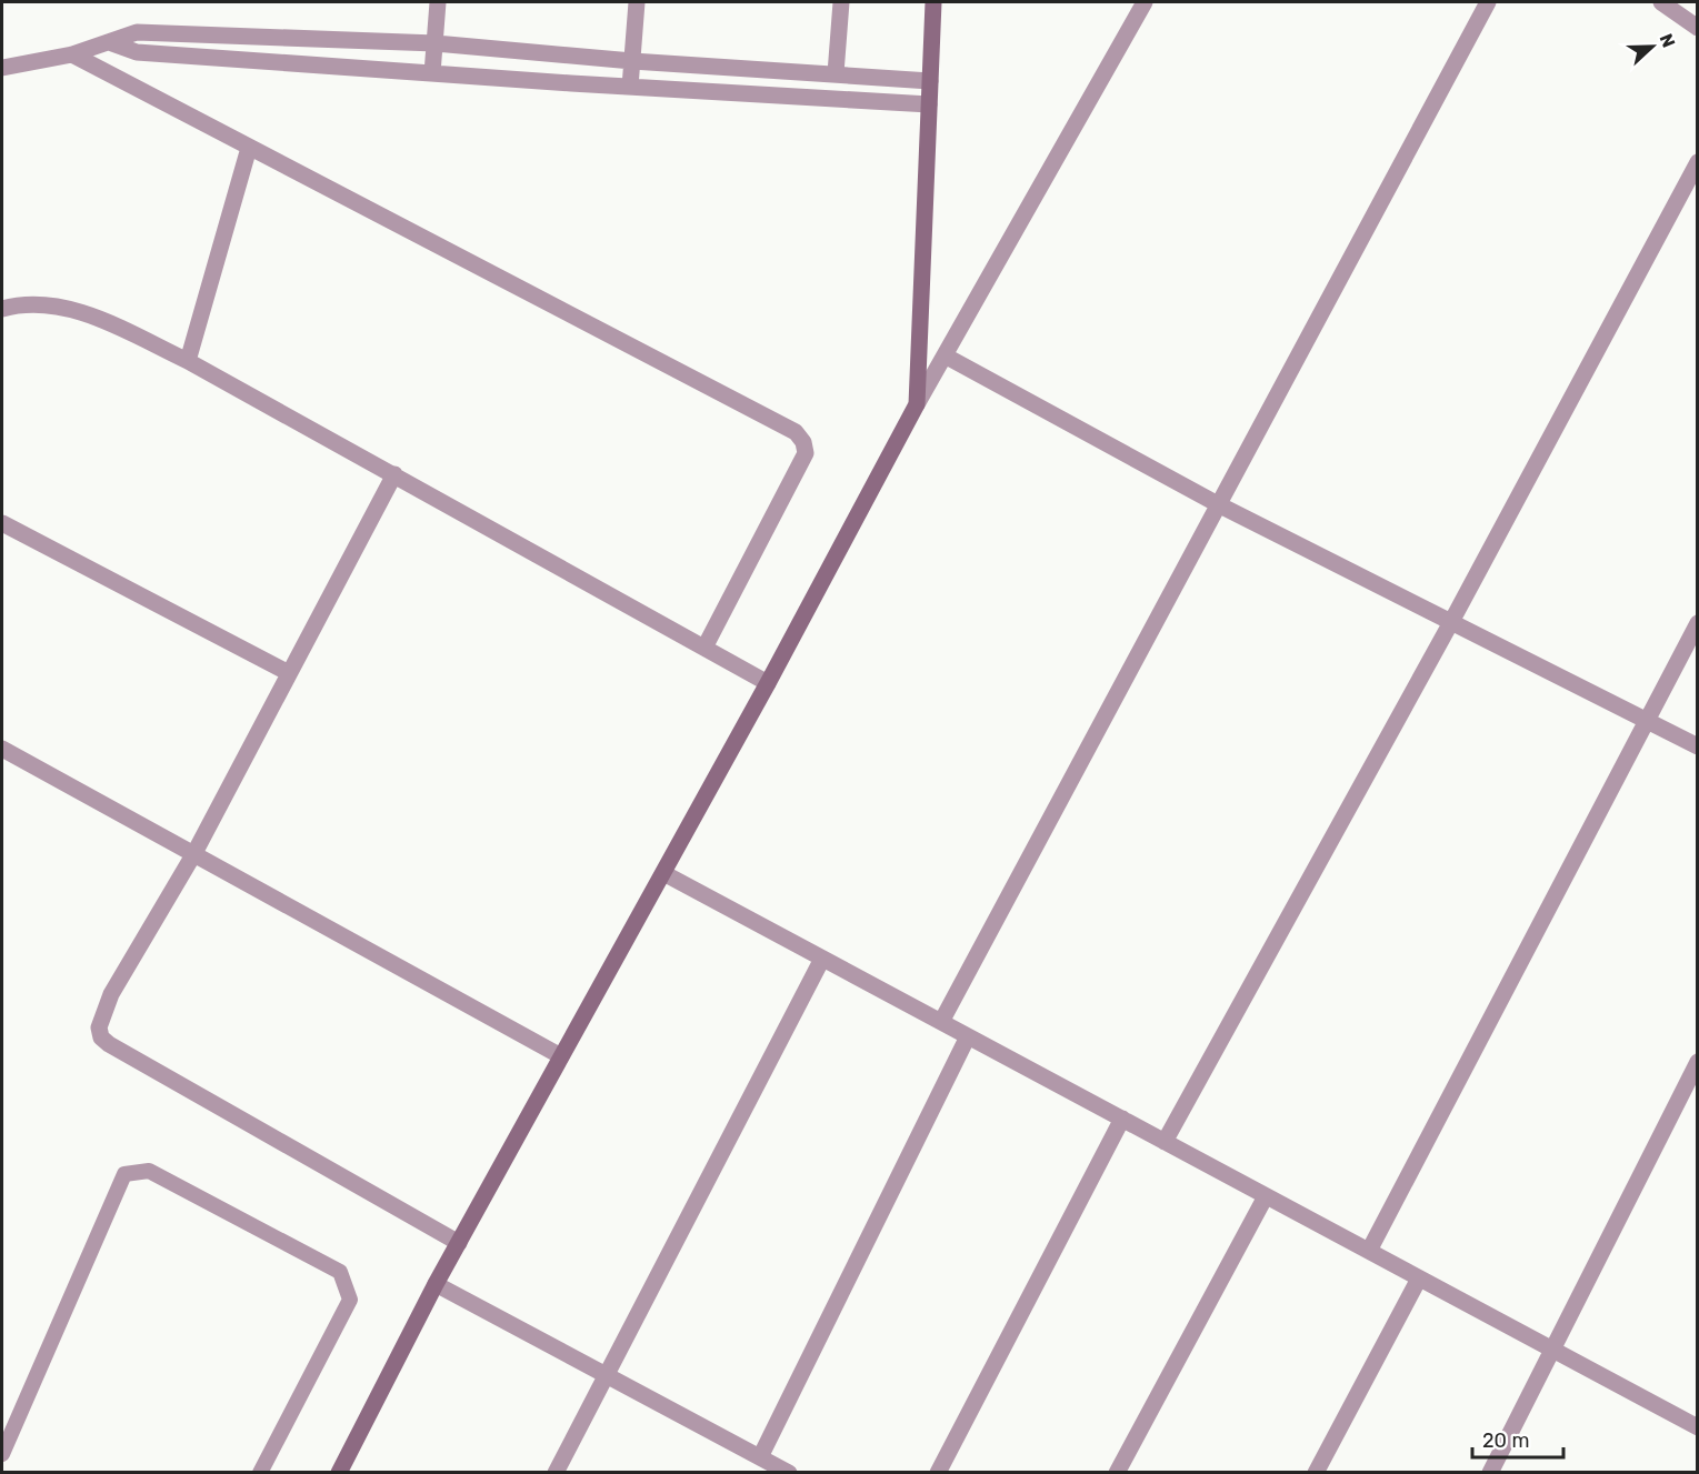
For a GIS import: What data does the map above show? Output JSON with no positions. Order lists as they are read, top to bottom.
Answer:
{
  "scale_bar": "20 m",
  "north": "right"
}
